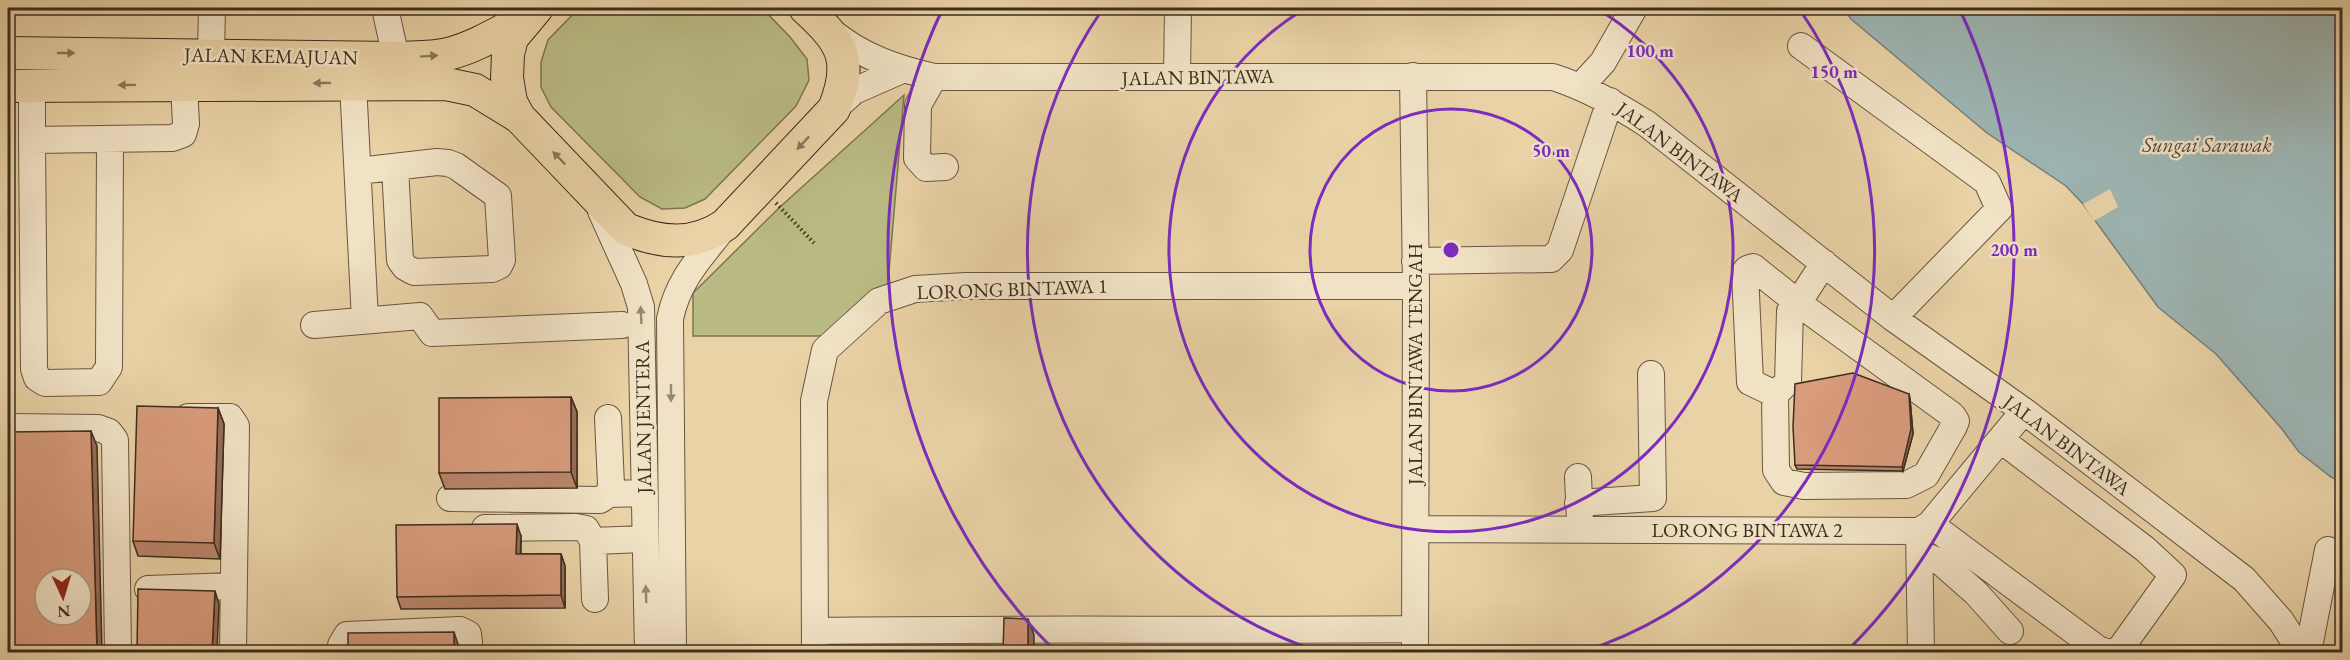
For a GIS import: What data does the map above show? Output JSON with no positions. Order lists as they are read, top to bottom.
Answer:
{
  "streets": {
    "main road": ["JALAN KEMAJUAN"],
    "street": [
      "JALAN BINTAWA",
      "LORONG BINTAWA 1",
      "JALAN BINTAWA TENGAH",
      "JALAN JENTERA",
      "LORONG BINTAWA 2"
    ]
  },
  "crossings": [
    ["JALAN BINTAWA", "LORONG BINTAWA 1"],
    ["JALAN BINTAWA", "JALAN BINTAWA TENGAH"],
    ["LORONG BINTAWA 1", "JALAN BINTAWA TENGAH"],
    ["JALAN BINTAWA TENGAH", "LORONG BINTAWA 2"]
  ],
  "water": ["Sungai Sarawak"],
  "north": "bottom",
  "rings": [
    "100 m",
    "150 m",
    "50 m",
    "200 m"
  ]
}
